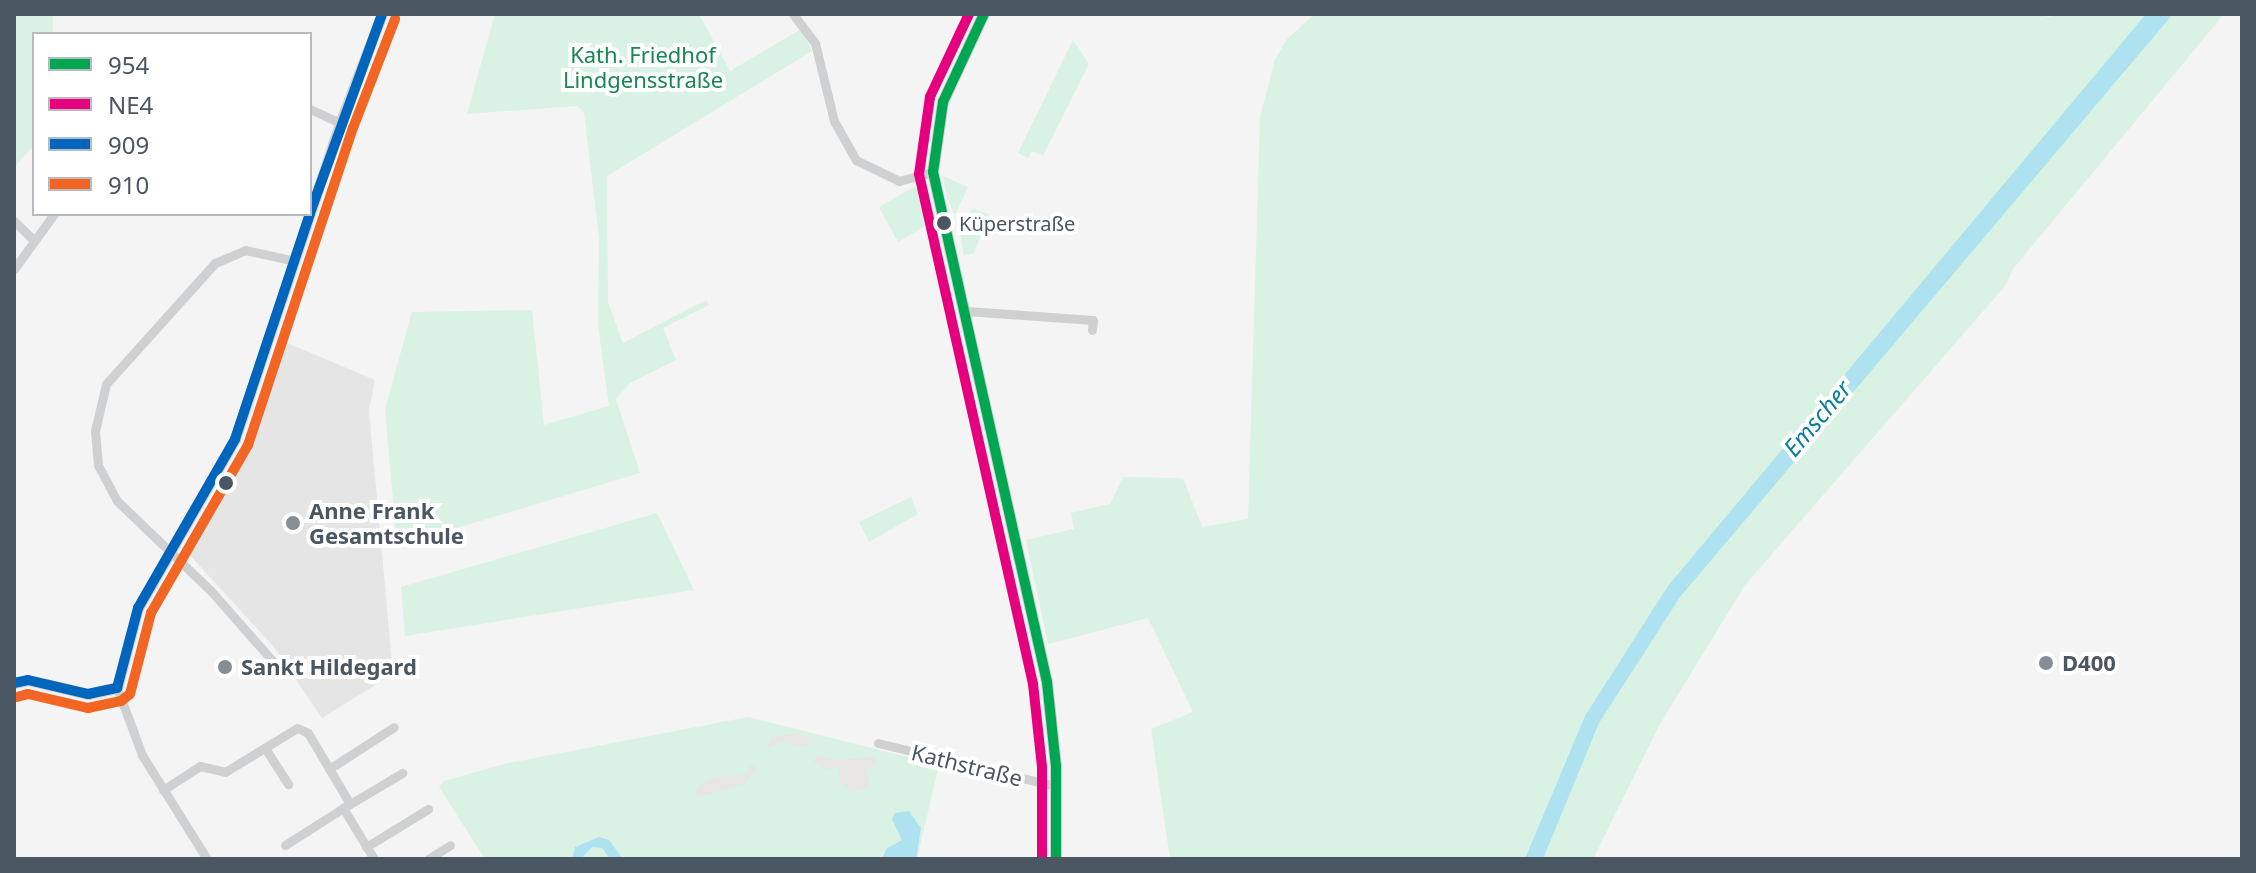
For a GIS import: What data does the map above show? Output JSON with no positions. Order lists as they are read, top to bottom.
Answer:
{
  "streets": {
    "street": ["Kathstraße"]
  },
  "water": ["Emscher"],
  "parks": ["Kath. Friedhof Lindgensstraße"],
  "places": [
    "Küperstraße",
    "Anne Frank Gesamtschule",
    "D400",
    "Sankt Hildegard"
  ],
  "lines": [
    "transit line 954",
    "transit line NE4",
    "transit line 909",
    "transit line 910"
  ],
  "legend": [
    "954",
    "NE4",
    "909",
    "910"
  ]
}
